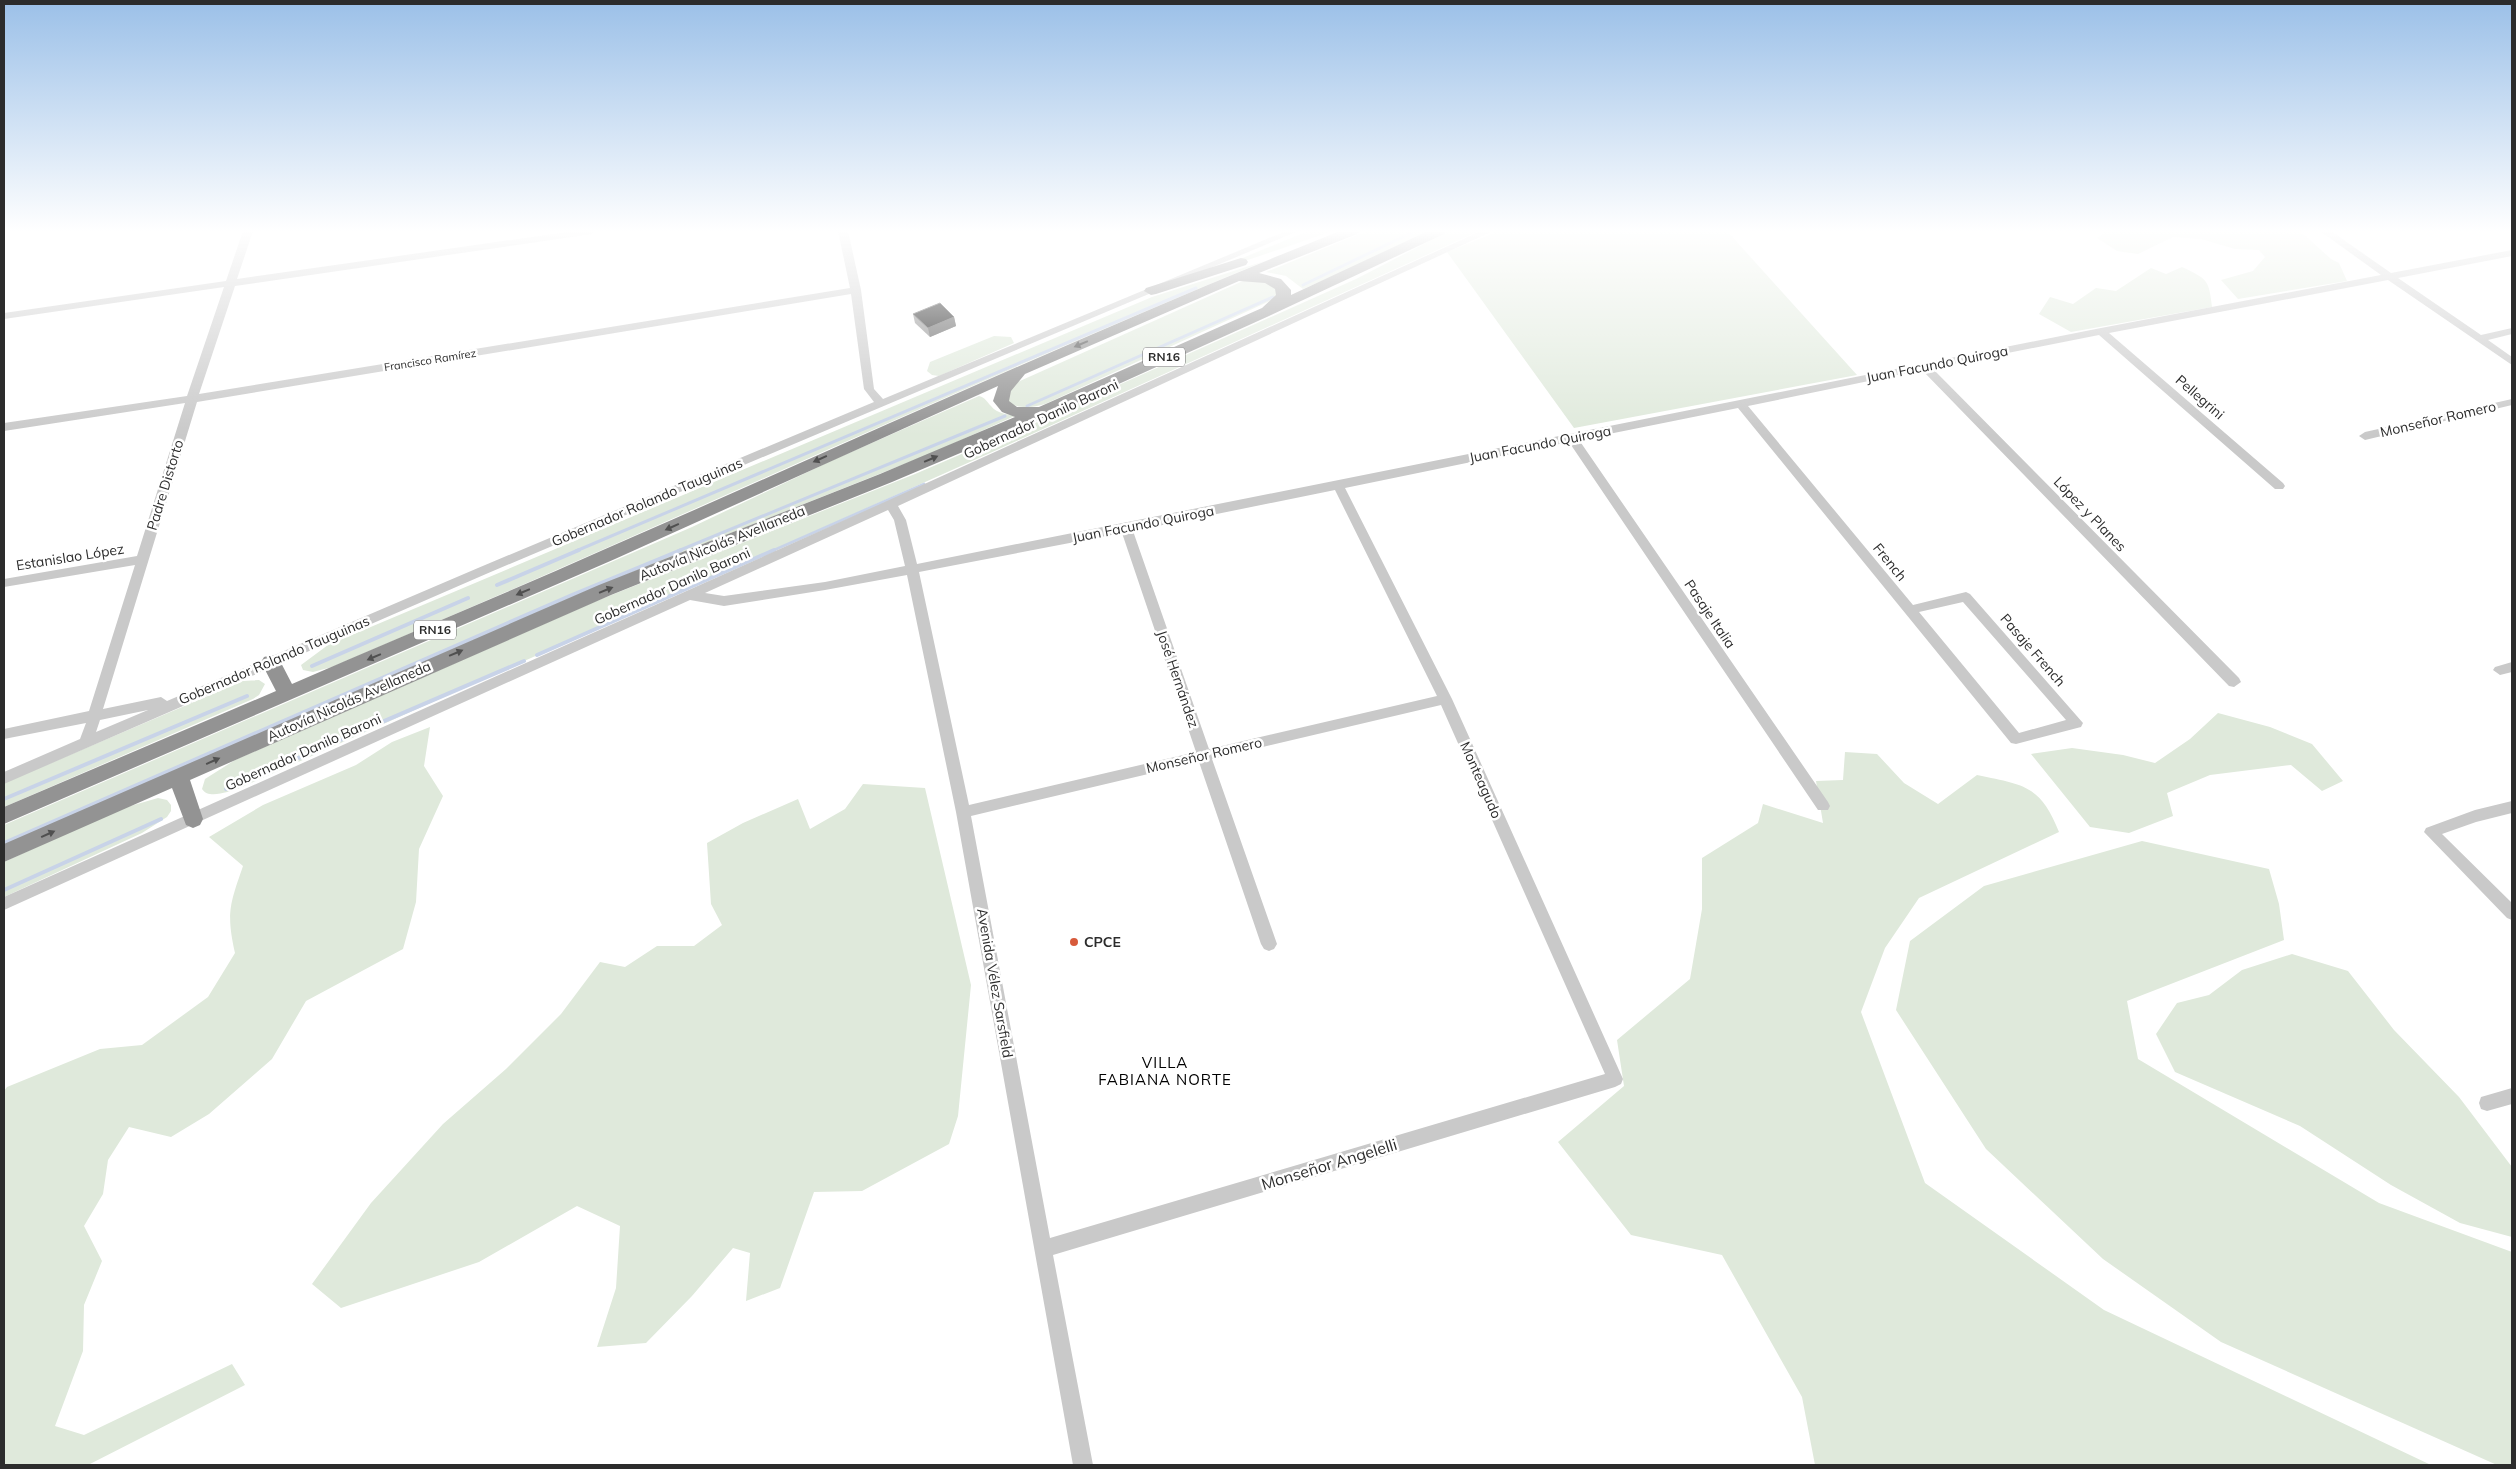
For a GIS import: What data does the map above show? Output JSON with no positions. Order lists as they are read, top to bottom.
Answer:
{
  "streets": {
    "highway": ["RN16", "Autovía Nicolás Avellaneda"],
    "street": [
      "Francisco Ramírez",
      "Juan Facundo Quiroga",
      "Pellegrini",
      "Gobernador Danilo Baroni",
      "Monseñor Romero",
      "Padre Distorto",
      "Gobernador Rolando Tauguinas",
      "López y Planes",
      "Estanislao López",
      "French",
      "Pasaje Italia",
      "Pasaje French",
      "José Hernández",
      "Monteagudo",
      "Avenida Vélez Sarsfield",
      "Monseñor Angelelli"
    ]
  },
  "crossings": [
    ["Francisco Ramírez", "Padre Distorto"],
    ["Juan Facundo Quiroga", "Pellegrini"],
    ["Juan Facundo Quiroga", "Gobernador Danilo Baroni"],
    ["Juan Facundo Quiroga", "López y Planes"],
    ["Juan Facundo Quiroga", "French"],
    ["Juan Facundo Quiroga", "Pasaje Italia"],
    ["Juan Facundo Quiroga", "José Hernández"],
    ["Juan Facundo Quiroga", "Monteagudo"],
    ["Juan Facundo Quiroga", "Avenida Vélez Sarsfield"],
    ["Gobernador Danilo Baroni", "Avenida Vélez Sarsfield"],
    ["Monseñor Romero", "José Hernández"],
    ["Monseñor Romero", "Monteagudo"],
    ["Monseñor Romero", "Avenida Vélez Sarsfield"],
    ["Padre Distorto", "Gobernador Rolando Tauguinas"],
    ["Padre Distorto", "Estanislao López"],
    ["French", "Pasaje French"],
    ["Monteagudo", "Monseñor Angelelli"],
    ["Avenida Vélez Sarsfield", "Monseñor Angelelli"]
  ],
  "districts": ["VILLA FABIANA NORTE"],
  "places": ["CPCE"]
}
